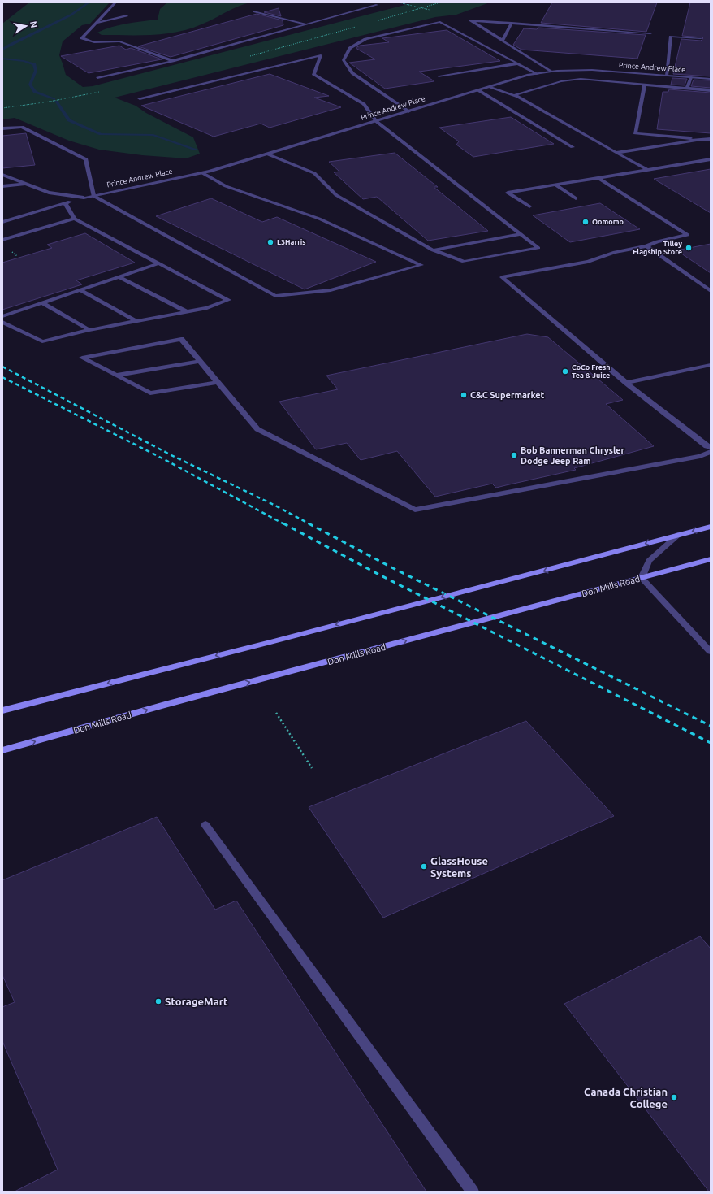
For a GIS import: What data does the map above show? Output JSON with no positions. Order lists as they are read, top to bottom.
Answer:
{
  "streets": {
    "main road": ["Don Mills Road"],
    "street": ["Prince Andrew Place"]
  },
  "places": [
    "Oomomo",
    "L3Harris",
    "Tilley Flagship Store",
    "CoCo Fresh Tea & Juice",
    "C&C Supermarket",
    "Bob Bannerman Chrysler Dodge Jeep Ram",
    "GlassHouse Systems",
    "StorageMart",
    "Canada Christian College"
  ],
  "north": "right"
}
